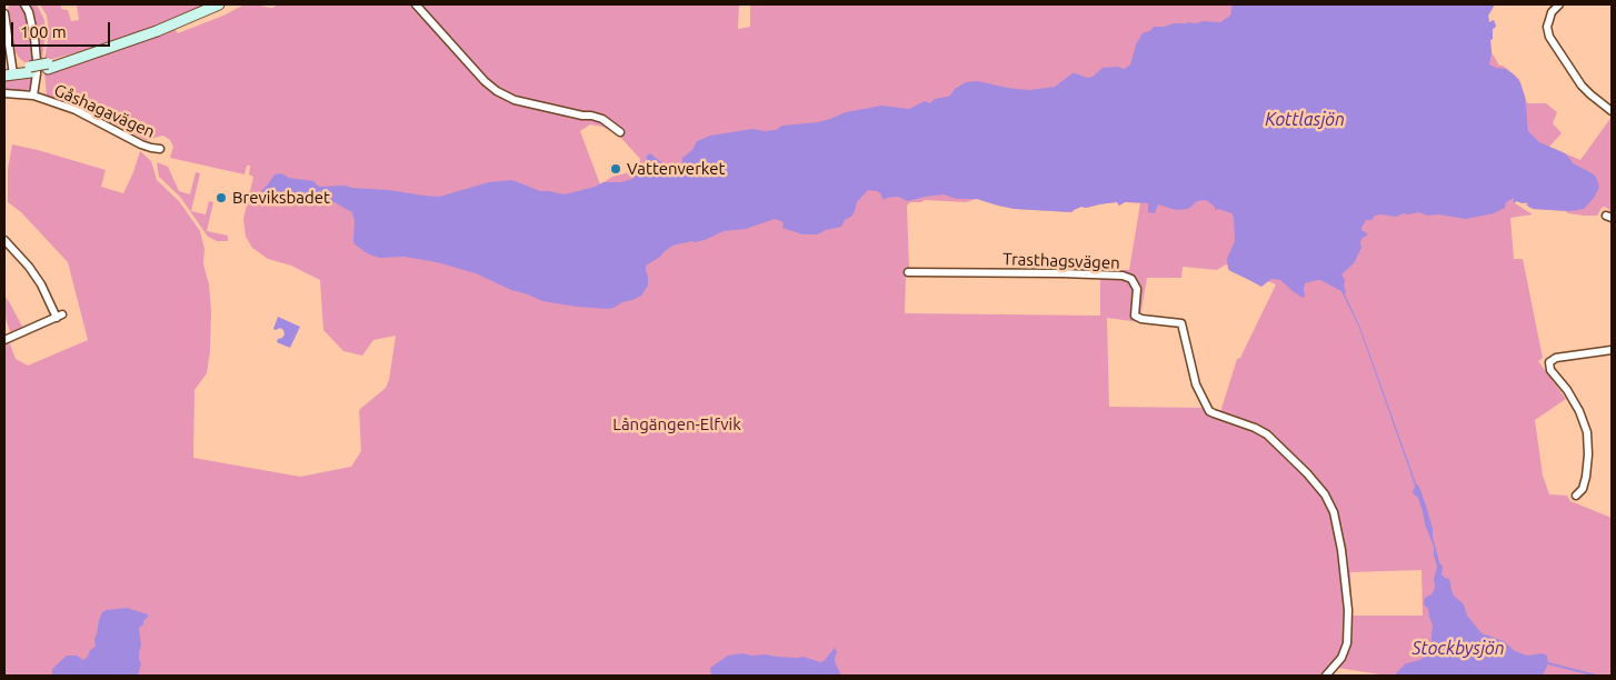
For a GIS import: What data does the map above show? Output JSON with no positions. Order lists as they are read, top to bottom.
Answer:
{
  "streets": {
    "street": ["Gåshagavägen", "Trasthagsvägen"]
  },
  "water": ["Kottlasjön", "Stockbysjön"],
  "parks": ["Långängen-Elfvik"],
  "places": ["Vattenverket", "Breviksbadet"],
  "scale_bar": "100 m"
}
